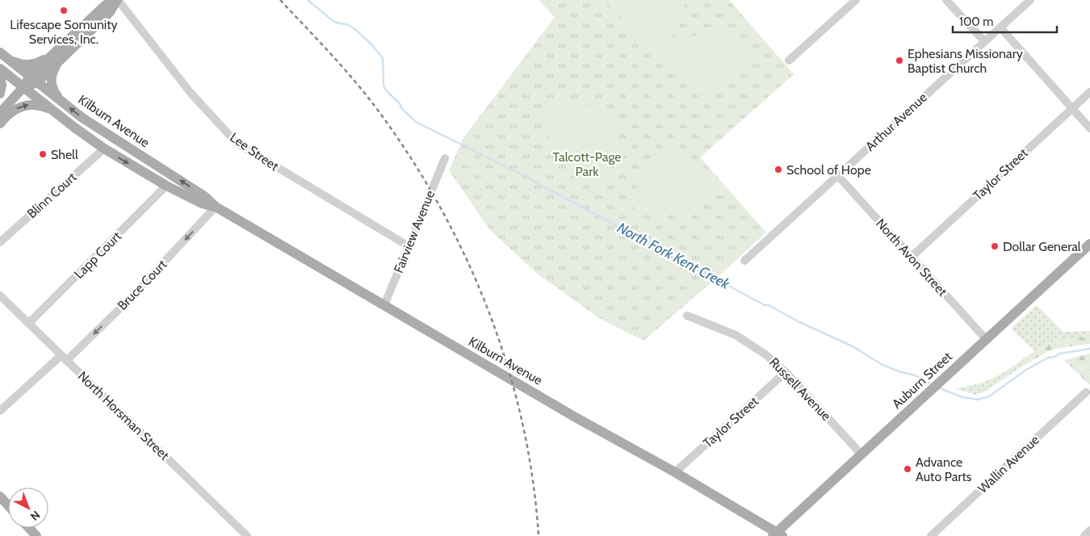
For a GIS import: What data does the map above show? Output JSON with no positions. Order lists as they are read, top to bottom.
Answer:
{
  "streets": {
    "main road": ["Kilburn Avenue", "Auburn Street"],
    "street": [
      "Arthur Avenue",
      "Lee Street",
      "Taylor Street",
      "Blinn Court",
      "Fairview Avenue",
      "Lapp Court",
      "North Avon Street",
      "Bruce Court",
      "Russell Avenue",
      "North Horsman Street",
      "Wallin Avenue"
    ]
  },
  "crossings": [
    ["Kilburn Avenue", "Taylor Street"],
    ["Kilburn Avenue", "Blinn Court"],
    ["Kilburn Avenue", "Fairview Avenue"],
    ["Kilburn Avenue", "Lapp Court"],
    ["Kilburn Avenue", "Bruce Court"],
    ["Kilburn Avenue", "Auburn Street"],
    ["Arthur Avenue", "North Avon Street"],
    ["Lee Street", "Fairview Avenue"],
    ["Taylor Street", "North Avon Street"],
    ["Taylor Street", "Russell Avenue"],
    ["Lapp Court", "North Horsman Street"],
    ["North Avon Street", "Auburn Street"],
    ["Bruce Court", "North Horsman Street"],
    ["Auburn Street", "Russell Avenue"]
  ],
  "one_way": ["Bruce Court"],
  "water": ["North Fork Kent Creek"],
  "parks": ["Talcott-Page Park"],
  "places": [
    "Lifescape Somunity Services, Inc.",
    "Ephesians Missionary Baptist Church",
    "Shell",
    "School of Hope",
    "Dollar General",
    "Advance Auto Parts"
  ],
  "scale_bar": "100 m",
  "north": "bottom right"
}
